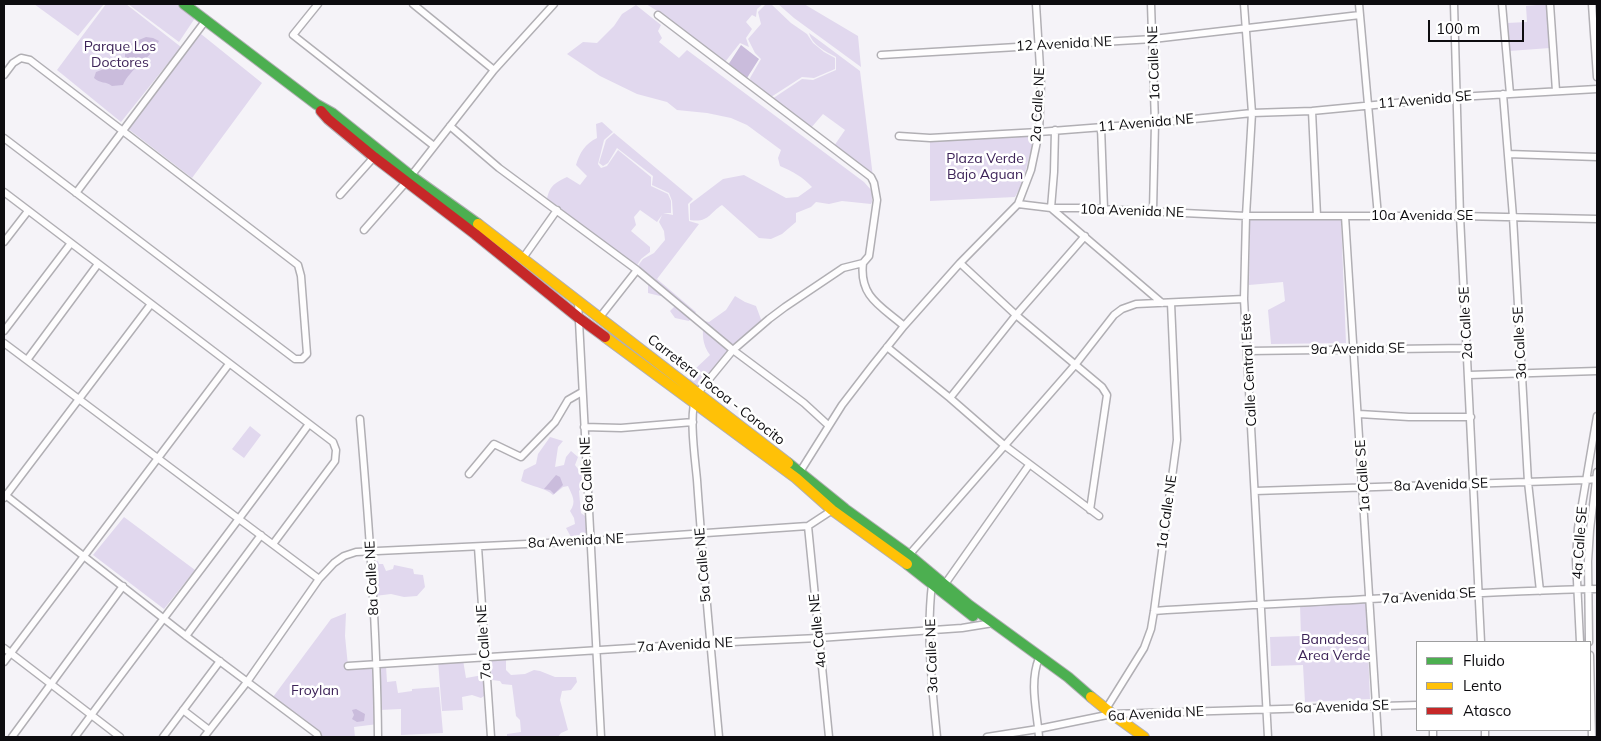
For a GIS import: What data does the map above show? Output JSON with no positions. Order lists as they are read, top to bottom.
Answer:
{
  "streets": {
    "main road": ["Carretera Tocoa - Corocito"],
    "street": [
      "12 Avenida NE",
      "1a Calle NE",
      "11 Avenida SE",
      "2a Calle NE",
      "11 Avenida NE",
      "10a Avenida NE",
      "10a Avenida SE",
      "2a Calle SE",
      "3a Calle SE",
      "9a Avenida SE",
      "Calle Central Este",
      "6a Calle NE",
      "1a Calle SE",
      "8a Avenida SE",
      "8a Avenida NE",
      "4a Calle SE",
      "5a Calle NE",
      "8a Calle NE",
      "7a Avenida SE",
      "4a Calle NE",
      "7a Calle NE",
      "7a Avenida NE",
      "3a Calle NE",
      "6a Avenida SE",
      "6a Avenida NE"
    ]
  },
  "crossings": [
    ["12 Avenida NE", "1a Calle NE"],
    ["12 Avenida NE", "2a Calle NE"],
    ["12 Avenida NE", "Calle Central Este"],
    ["1a Calle NE", "11 Avenida NE"],
    ["1a Calle NE", "10a Avenida NE"],
    ["1a Calle NE", "Carretera Tocoa - Corocito"],
    ["1a Calle NE", "6a Avenida NE"],
    ["11 Avenida SE", "11 Avenida NE"],
    ["11 Avenida SE", "2a Calle SE"],
    ["11 Avenida SE", "3a Calle SE"],
    ["11 Avenida SE", "Calle Central Este"],
    ["2a Calle NE", "11 Avenida NE"],
    ["2a Calle NE", "10a Avenida NE"],
    ["11 Avenida NE", "Calle Central Este"],
    ["10a Avenida NE", "10a Avenida SE"],
    ["10a Avenida NE", "Calle Central Este"],
    ["10a Avenida SE", "2a Calle SE"],
    ["10a Avenida SE", "3a Calle SE"],
    ["10a Avenida SE", "Calle Central Este"],
    ["10a Avenida SE", "1a Calle SE"],
    ["2a Calle SE", "9a Avenida SE"],
    ["2a Calle SE", "8a Avenida SE"],
    ["2a Calle SE", "7a Avenida SE"],
    ["3a Calle SE", "8a Avenida SE"],
    ["3a Calle SE", "7a Avenida SE"],
    ["9a Avenida SE", "Calle Central Este"],
    ["9a Avenida SE", "1a Calle SE"],
    ["Calle Central Este", "8a Avenida SE"],
    ["Calle Central Este", "7a Avenida SE"],
    ["Calle Central Este", "6a Avenida SE"],
    ["Calle Central Este", "6a Avenida NE"],
    ["Carretera Tocoa - Corocito", "6a Calle NE"],
    ["Carretera Tocoa - Corocito", "5a Calle NE"],
    ["Carretera Tocoa - Corocito", "7a Avenida NE"],
    ["Carretera Tocoa - Corocito", "3a Calle NE"],
    ["Carretera Tocoa - Corocito", "6a Avenida NE"],
    ["6a Calle NE", "8a Avenida NE"],
    ["6a Calle NE", "7a Avenida NE"],
    ["1a Calle SE", "8a Avenida SE"],
    ["1a Calle SE", "7a Avenida SE"],
    ["1a Calle SE", "6a Avenida SE"],
    ["8a Avenida SE", "4a Calle SE"],
    ["8a Avenida NE", "5a Calle NE"],
    ["8a Avenida NE", "8a Calle NE"],
    ["8a Avenida NE", "4a Calle NE"],
    ["8a Avenida NE", "7a Calle NE"],
    ["4a Calle SE", "7a Avenida SE"],
    ["5a Calle NE", "7a Avenida NE"],
    ["8a Calle NE", "7a Avenida NE"],
    ["4a Calle NE", "7a Avenida NE"],
    ["7a Calle NE", "7a Avenida NE"],
    ["7a Avenida NE", "3a Calle NE"],
    ["6a Avenida SE", "6a Avenida NE"]
  ],
  "parks": [
    "Parque Los Doctores",
    "Plaza Verde Bajo Aguan",
    "Banadesa Area Verde",
    "Froylan"
  ],
  "legend": ["Fluido", "Lento", "Atasco"],
  "scale_bar": "100 m"
}
